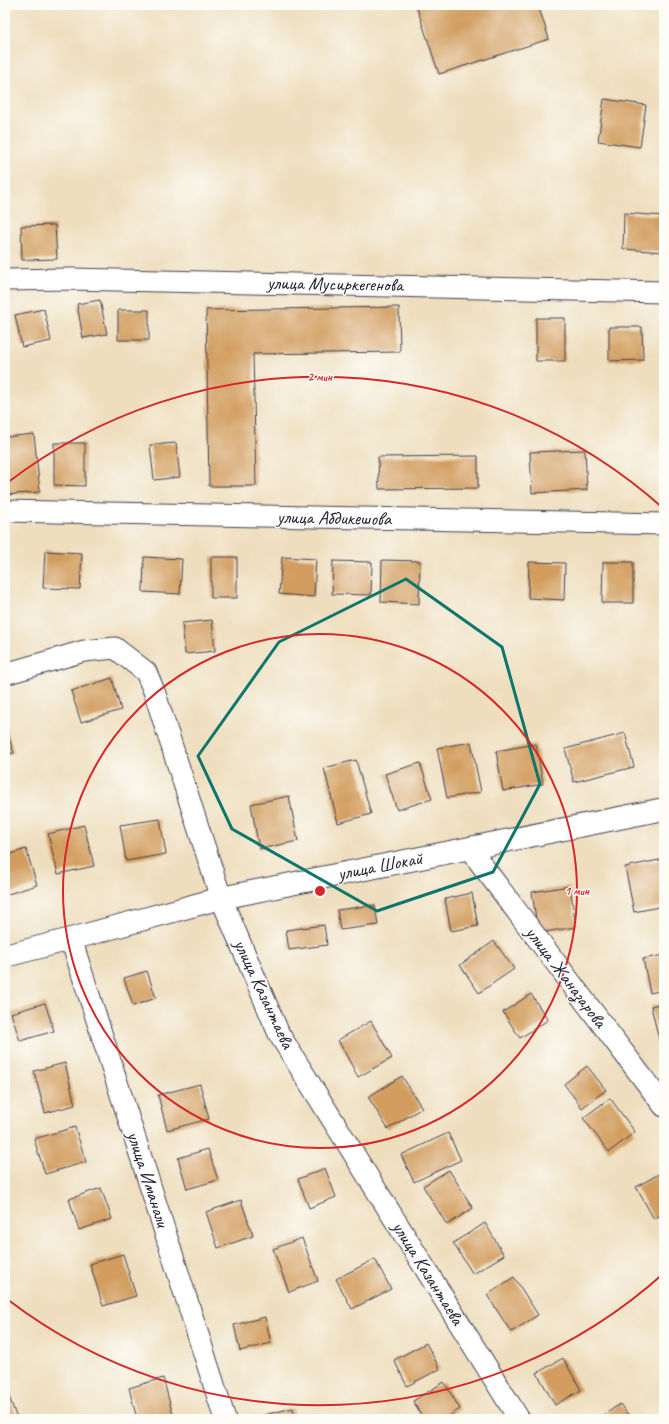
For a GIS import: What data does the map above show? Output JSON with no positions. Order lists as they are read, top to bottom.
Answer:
{
  "streets": {
    "street": [
      "улица Мусиркегенова",
      "улица Абдикешова",
      "улица Шокай",
      "улица Жаназарова",
      "улица Казантаева",
      "улица Иманали"
    ]
  },
  "crossings": [
    ["улица Шокай", "улица Жаназарова"],
    ["улица Шокай", "улица Казантаева"],
    ["улица Шокай", "улица Иманали"]
  ],
  "rings": ["2 мин", "1 мин"]
}
